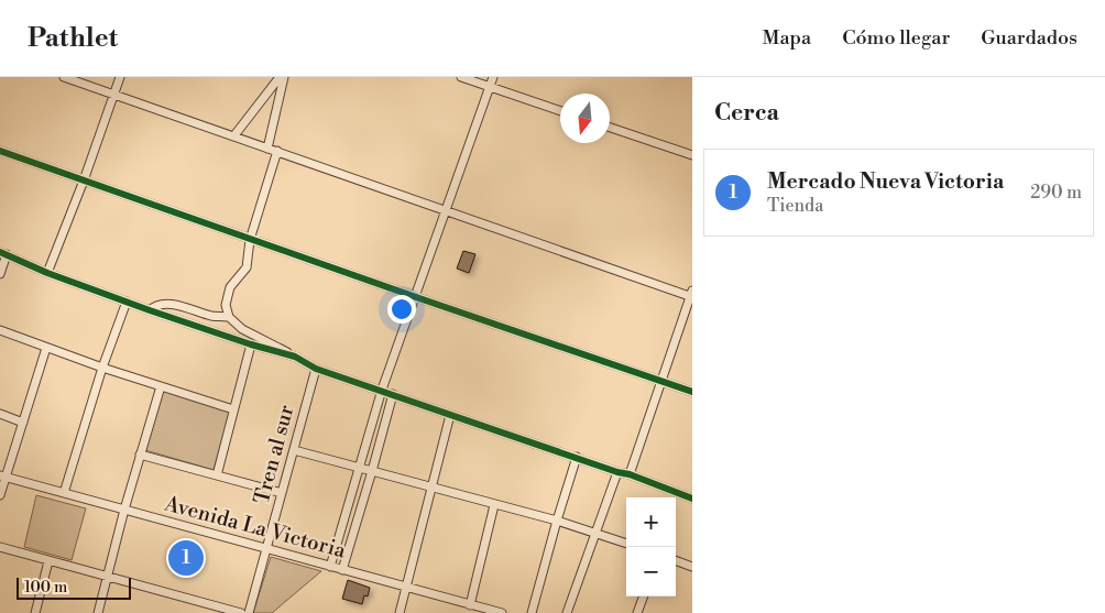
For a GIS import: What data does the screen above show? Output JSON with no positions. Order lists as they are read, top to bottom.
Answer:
{
  "streets": {
    "street": ["Tren al sur", "Avenida La Victoria"]
  },
  "crossings": [
    ["Tren al sur", "Avenida La Victoria"]
  ],
  "scale_bar": "100 m",
  "north": "bottom",
  "page": {
    "header": "Pathlet",
    "nav": ["Mapa", "Cómo llegar", "Guardados"],
    "heading": "Cerca",
    "list": [
      {
        "mark": "1",
        "name": "Mercado Nueva Victoria",
        "note": "Tienda",
        "value": "290 m"
      }
    ],
    "map_buttons": ["+", "−"],
    "pins": "1",
    "scale": "100 m"
  }
}
